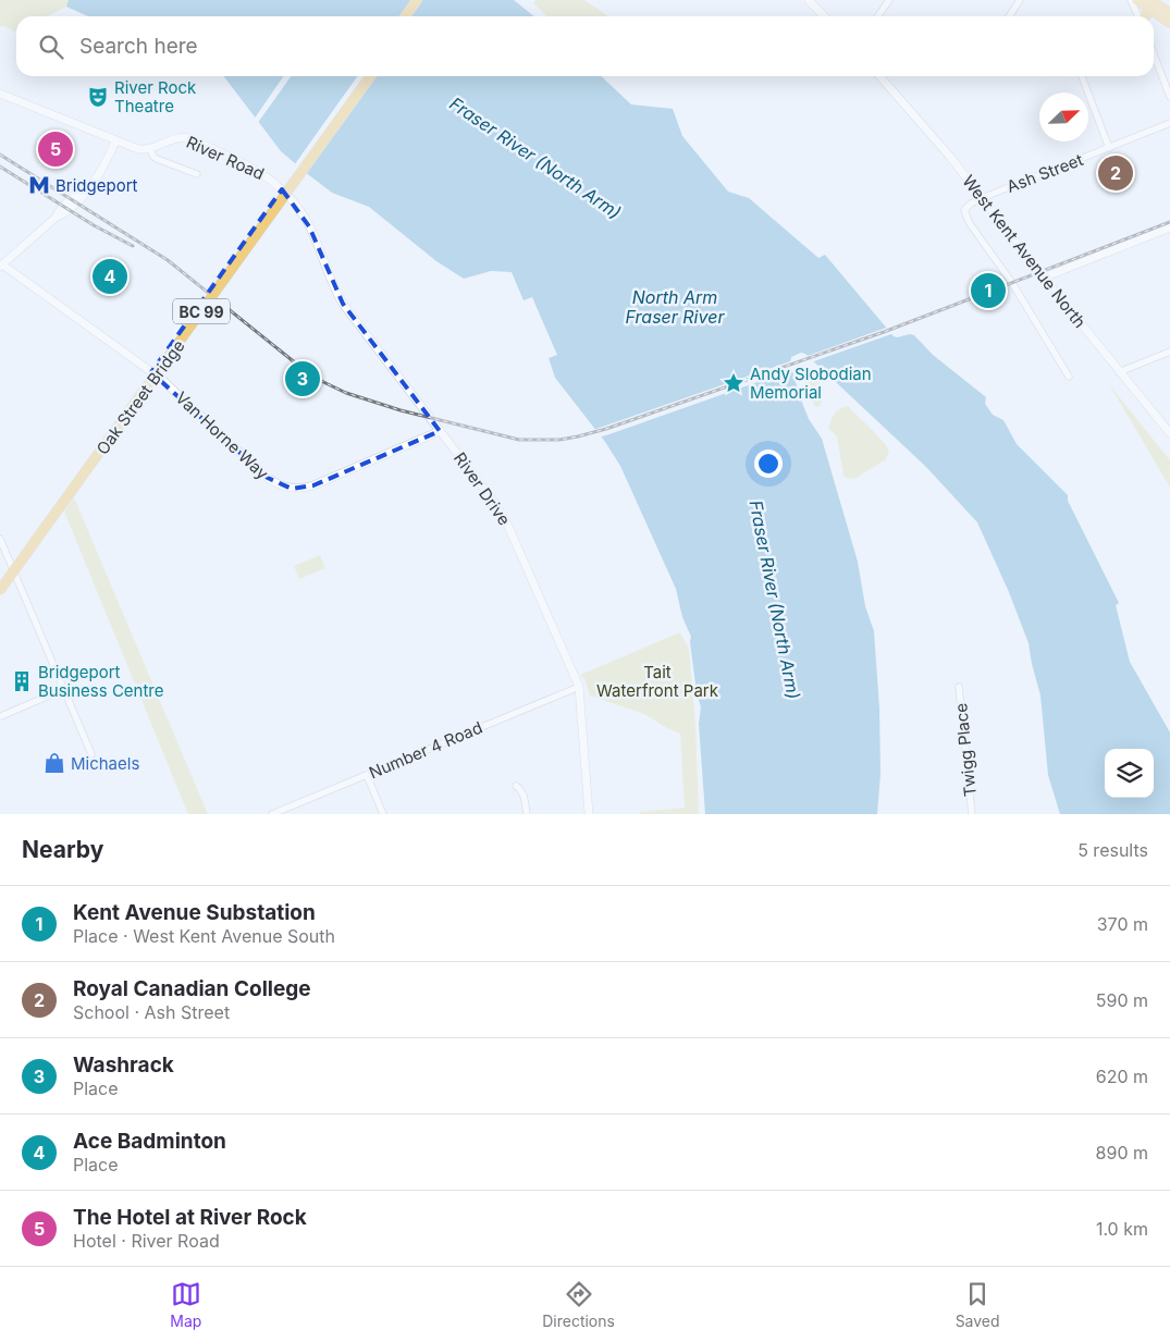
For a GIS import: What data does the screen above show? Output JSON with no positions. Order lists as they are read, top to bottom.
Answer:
{
  "streets": {
    "highway": ["BC 99", "Oak Street Bridge"],
    "street": [
      "River Road",
      "Ash Street",
      "West Kent Avenue North",
      "Van Horne Way",
      "River Drive",
      "Number 4 Road",
      "Twigg Place"
    ]
  },
  "crossings": [
    ["River Road", "River Drive"],
    ["Ash Street", "West Kent Avenue North"],
    ["Van Horne Way", "River Drive"],
    ["River Drive", "Number 4 Road"]
  ],
  "water": ["Fraser River (North Arm)", "North Arm Fraser River"],
  "parks": ["Tait Waterfront Park"],
  "places": {
    "theatre": ["River Rock Theatre"],
    "metro station": ["Bridgeport"],
    "place": ["Andy Slobodian Memorial"],
    "building": ["Bridgeport Business Centre"],
    "shop": ["Michaels"]
  },
  "north": "top right",
  "page": {
    "search": "Search here",
    "pins": [
      "5",
      "2",
      "4",
      "1",
      "3"
    ],
    "heading": ["Nearby", "5 results"],
    "list": [
      {
        "mark": "1",
        "name": "Kent Avenue Substation",
        "note": "Place · West Kent Avenue South",
        "value": "370 m"
      },
      {
        "mark": "2",
        "name": "Royal Canadian College",
        "note": "School · Ash Street",
        "value": "590 m"
      },
      {
        "mark": "3",
        "name": "Washrack",
        "note": "Place",
        "value": "620 m"
      },
      {
        "mark": "4",
        "name": "Ace Badminton",
        "note": "Place",
        "value": "890 m"
      },
      {
        "mark": "5",
        "name": "The Hotel at River Rock",
        "note": "Hotel · River Road",
        "value": "1.0 km"
      }
    ],
    "nav": ["Map", "Directions", "Saved"]
  }
}
